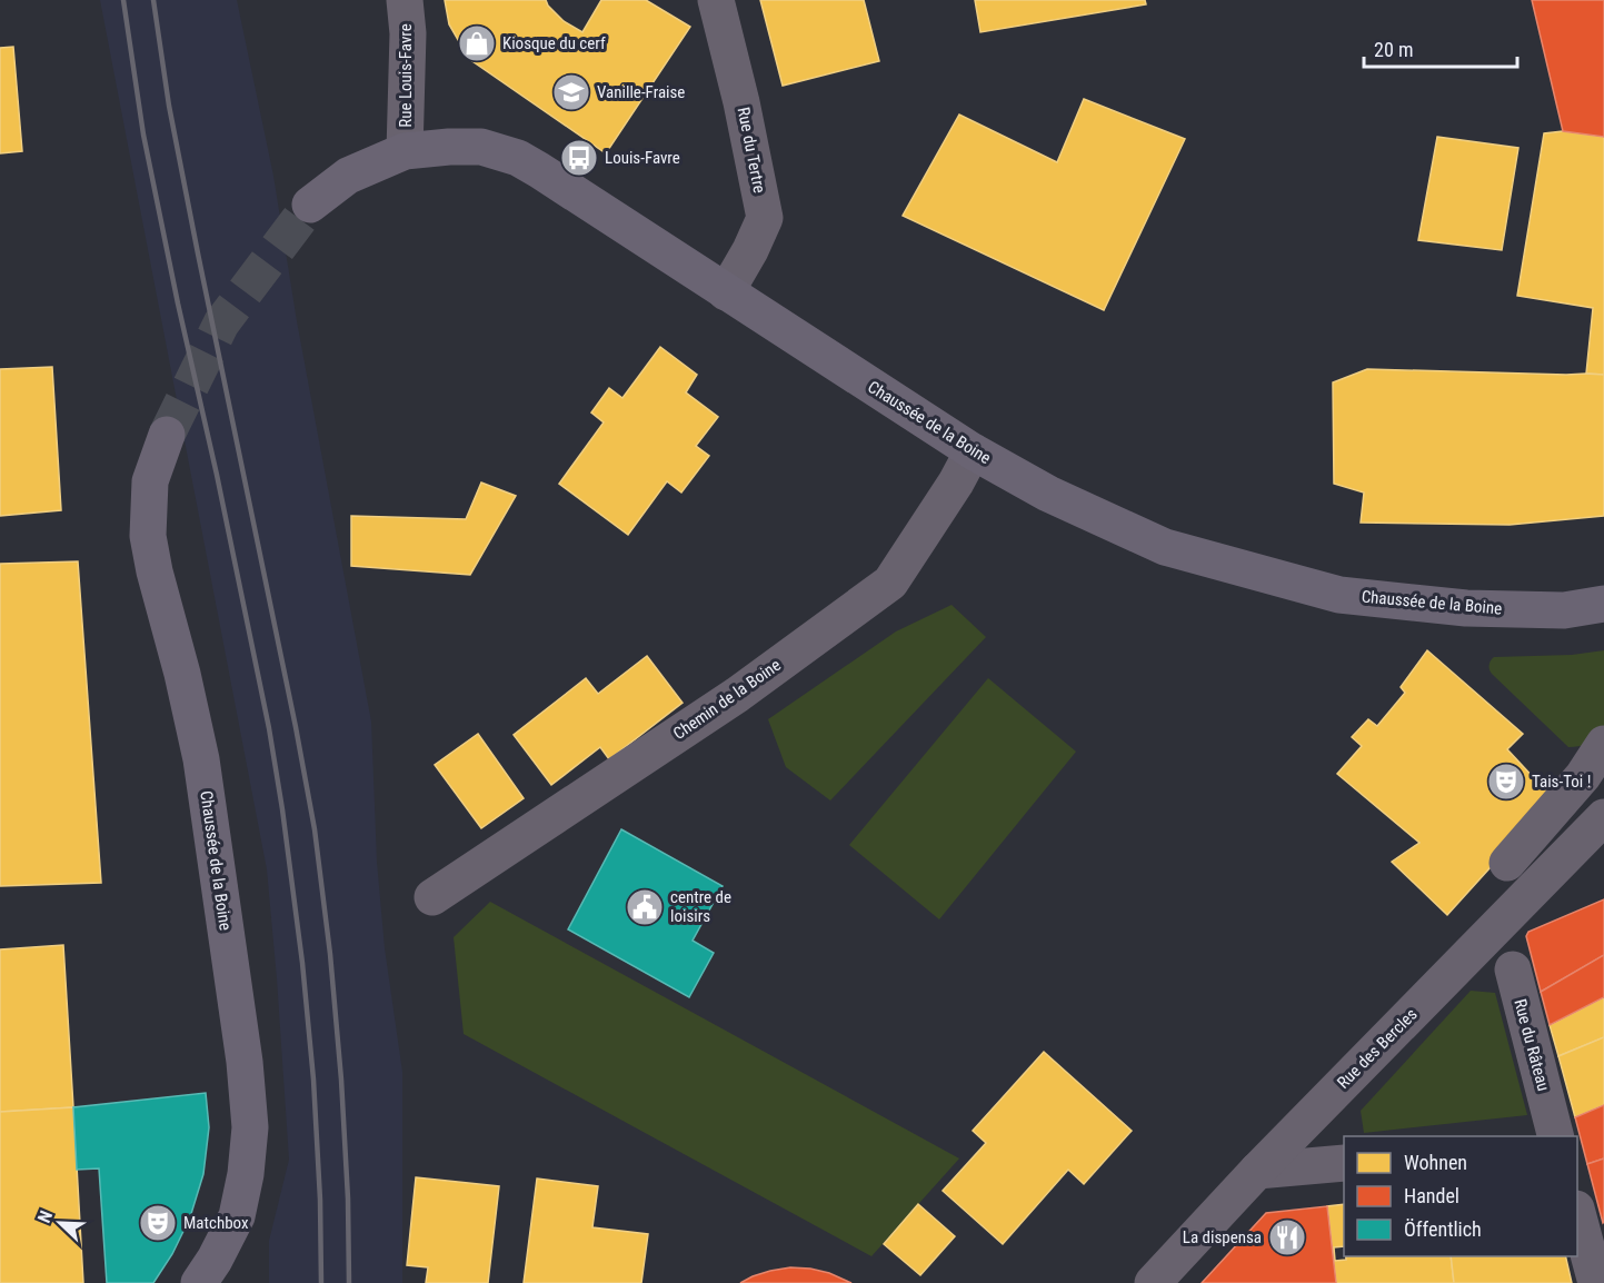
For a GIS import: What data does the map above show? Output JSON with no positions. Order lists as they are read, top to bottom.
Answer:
{
  "streets": {
    "main road": ["Chaussée de la Boine"],
    "street": [
      "Rue Louis-Favre",
      "Rue du Tertre",
      "Chemin de la Boine",
      "Rue du Râteau",
      "Rue des Bercles"
    ]
  },
  "crossings": [
    ["Rue Louis-Favre", "Chaussée de la Boine"],
    ["Rue du Tertre", "Chaussée de la Boine"],
    ["Chaussée de la Boine", "Chemin de la Boine"]
  ],
  "places": {
    "shop": ["Kiosque du cerf"],
    "school or university": ["Vanille-Fraise"],
    "bus stop": ["Louis-Favre"],
    "theatre": ["Tais-Toi !", "Matchbox"],
    "public building": ["centre de loisirs"],
    "restaurant": ["La dispensa"]
  },
  "legend": ["Wohnen", "Handel", "Öffentlich"],
  "scale_bar": "20 m",
  "north": "top left"
}
